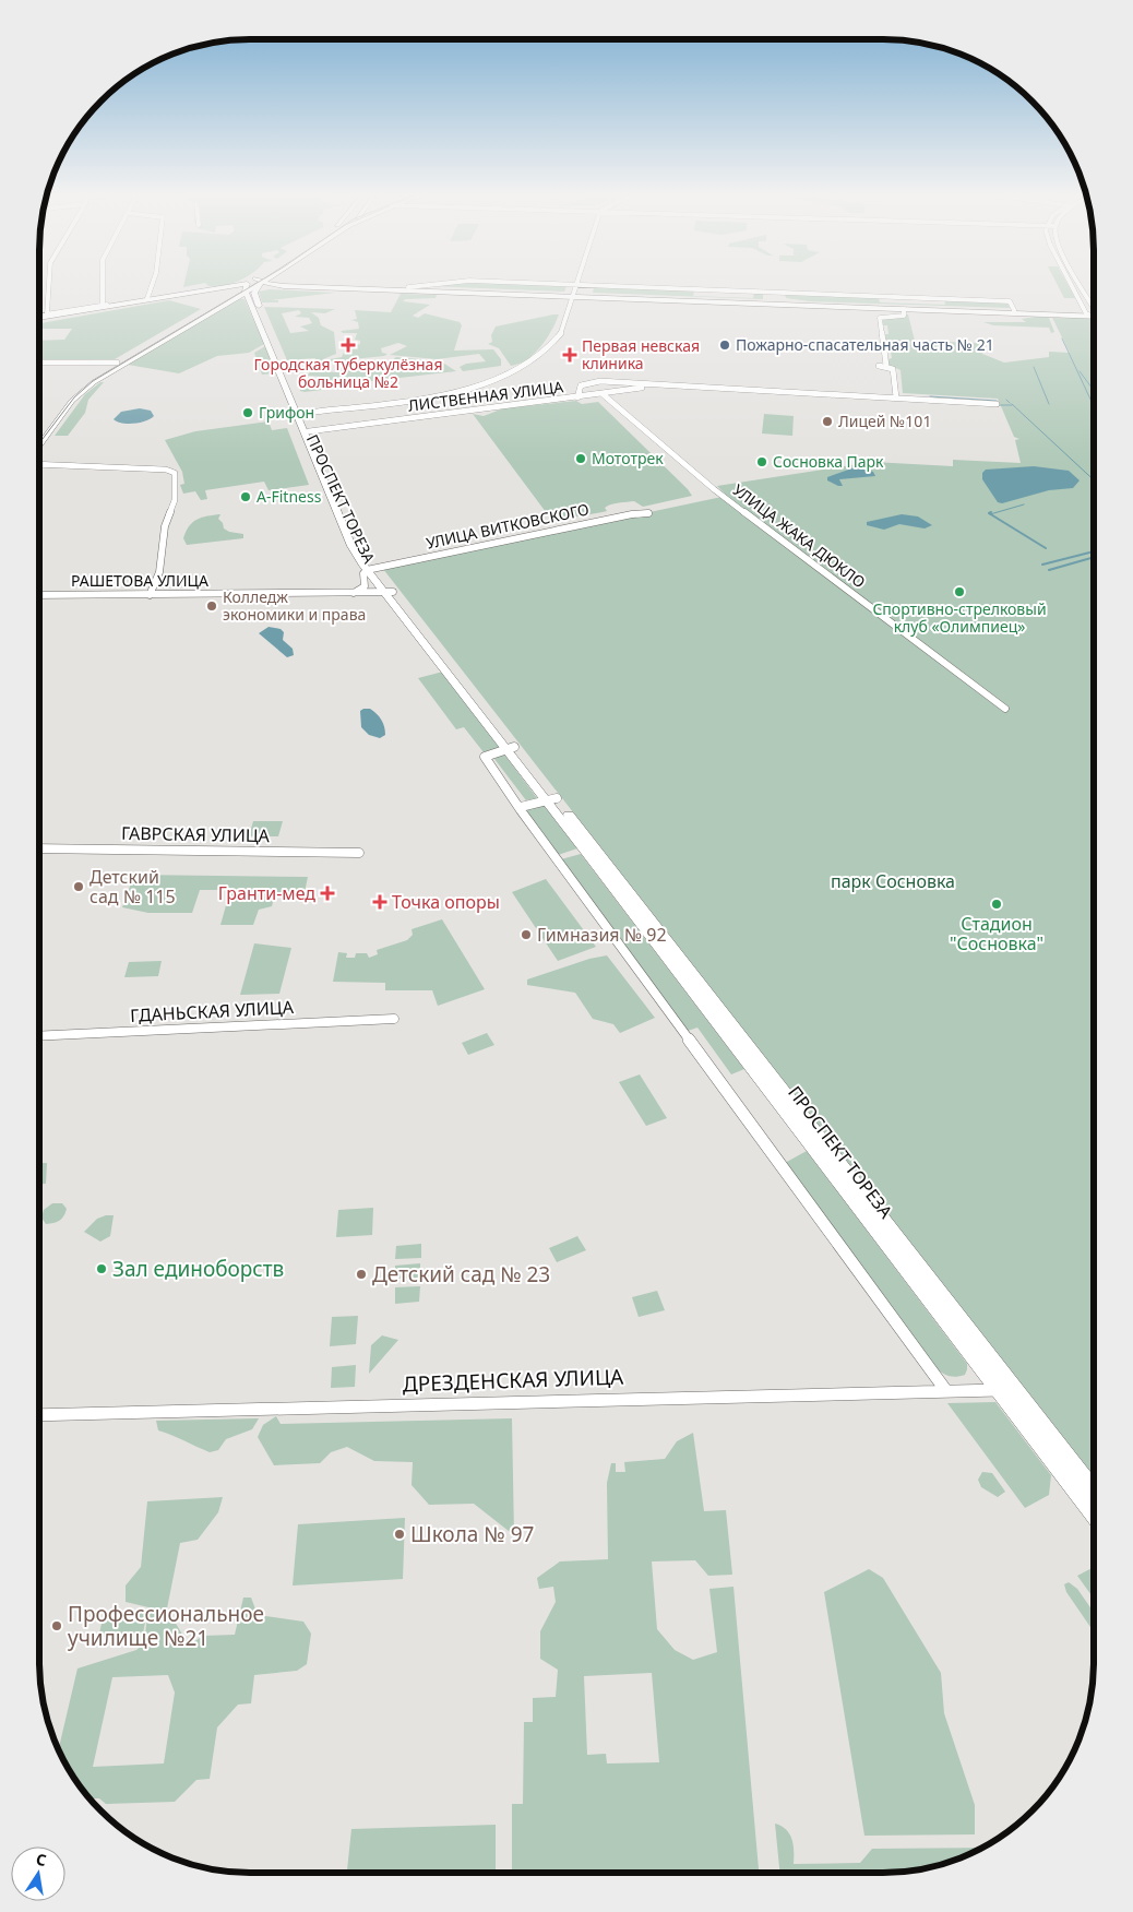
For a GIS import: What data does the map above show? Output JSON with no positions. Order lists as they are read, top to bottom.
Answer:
{
  "streets": {
    "main road": ["ПРОСПЕКТ ТОРЕЗА"],
    "street": [
      "ЛИСТВЕННАЯ УЛИЦА",
      "УЛИЦА ВИТКОВСКОГО",
      "УЛИЦА ЖАКА ДЮКЛО",
      "РАШЕТОВА УЛИЦА",
      "ГАВРСКАЯ УЛИЦА",
      "ГДАНЬСКАЯ УЛИЦА",
      "ДРЕЗДЕНСКАЯ УЛИЦА"
    ]
  },
  "crossings": [
    ["ЛИСТВЕННАЯ УЛИЦА", "ПРОСПЕКТ ТОРЕЗА"],
    ["ЛИСТВЕННАЯ УЛИЦА", "УЛИЦА ЖАКА ДЮКЛО"],
    ["ПРОСПЕКТ ТОРЕЗА", "УЛИЦА ВИТКОВСКОГО"],
    ["ПРОСПЕКТ ТОРЕЗА", "РАШЕТОВА УЛИЦА"],
    ["ПРОСПЕКТ ТОРЕЗА", "ДРЕЗДЕНСКАЯ УЛИЦА"]
  ],
  "parks": ["парк Сосновка"],
  "places": {
    "health": [
      "Городская туберкулёзная больница №2",
      "Первая невская клиника",
      "Гранти-мед",
      "Точка опоры"
    ],
    "other": [
      "Пожарно-спасательная часть № 21",
      "Грифон",
      "Лицей №101",
      "Мототрек",
      "Сосновка Парк",
      "A-Fitness",
      "Спортивно-стрелковый клуб «Олимпиец»",
      "Колледж экономики и права",
      "Детский сад № 115",
      "Стадион \"Сосновка\"",
      "Гимназия № 92",
      "Зал единоборств",
      "Детский сад № 23",
      "Школа № 97",
      "Профессиональное училище №21"
    ]
  },
  "north": "top"
}
